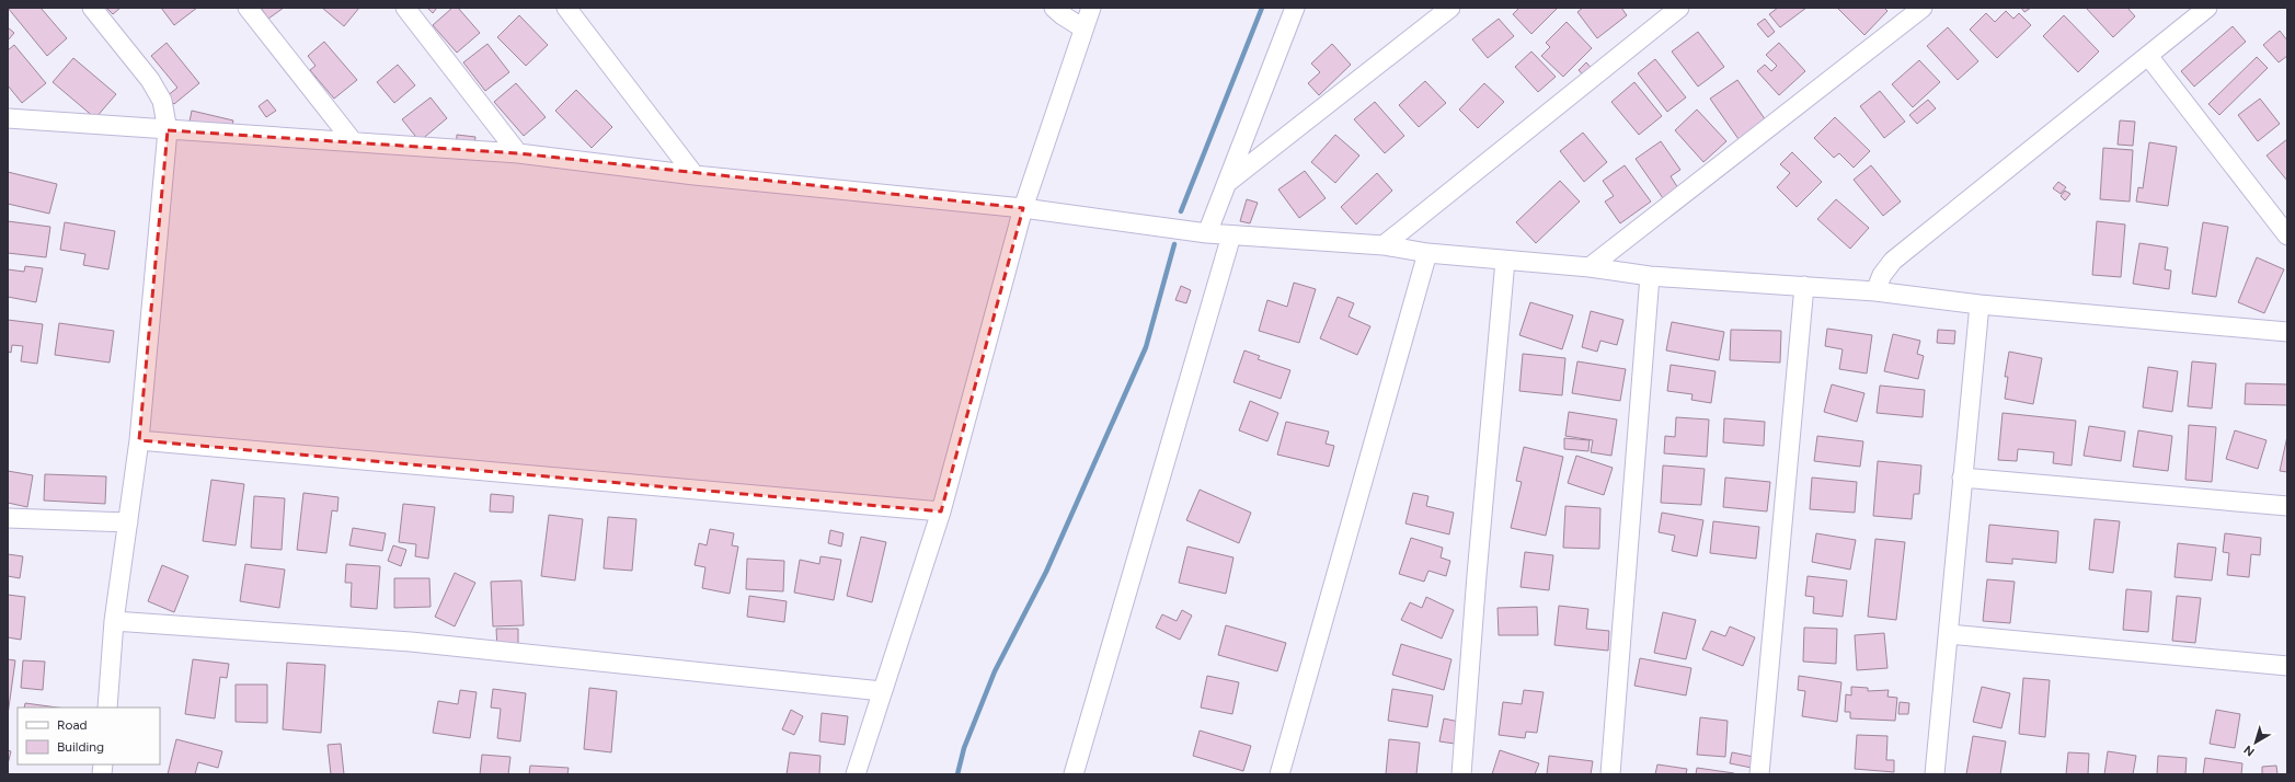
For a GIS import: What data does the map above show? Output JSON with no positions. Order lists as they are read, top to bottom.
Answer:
{
  "legend": ["Road", "Building"],
  "north": "bottom left"
}
